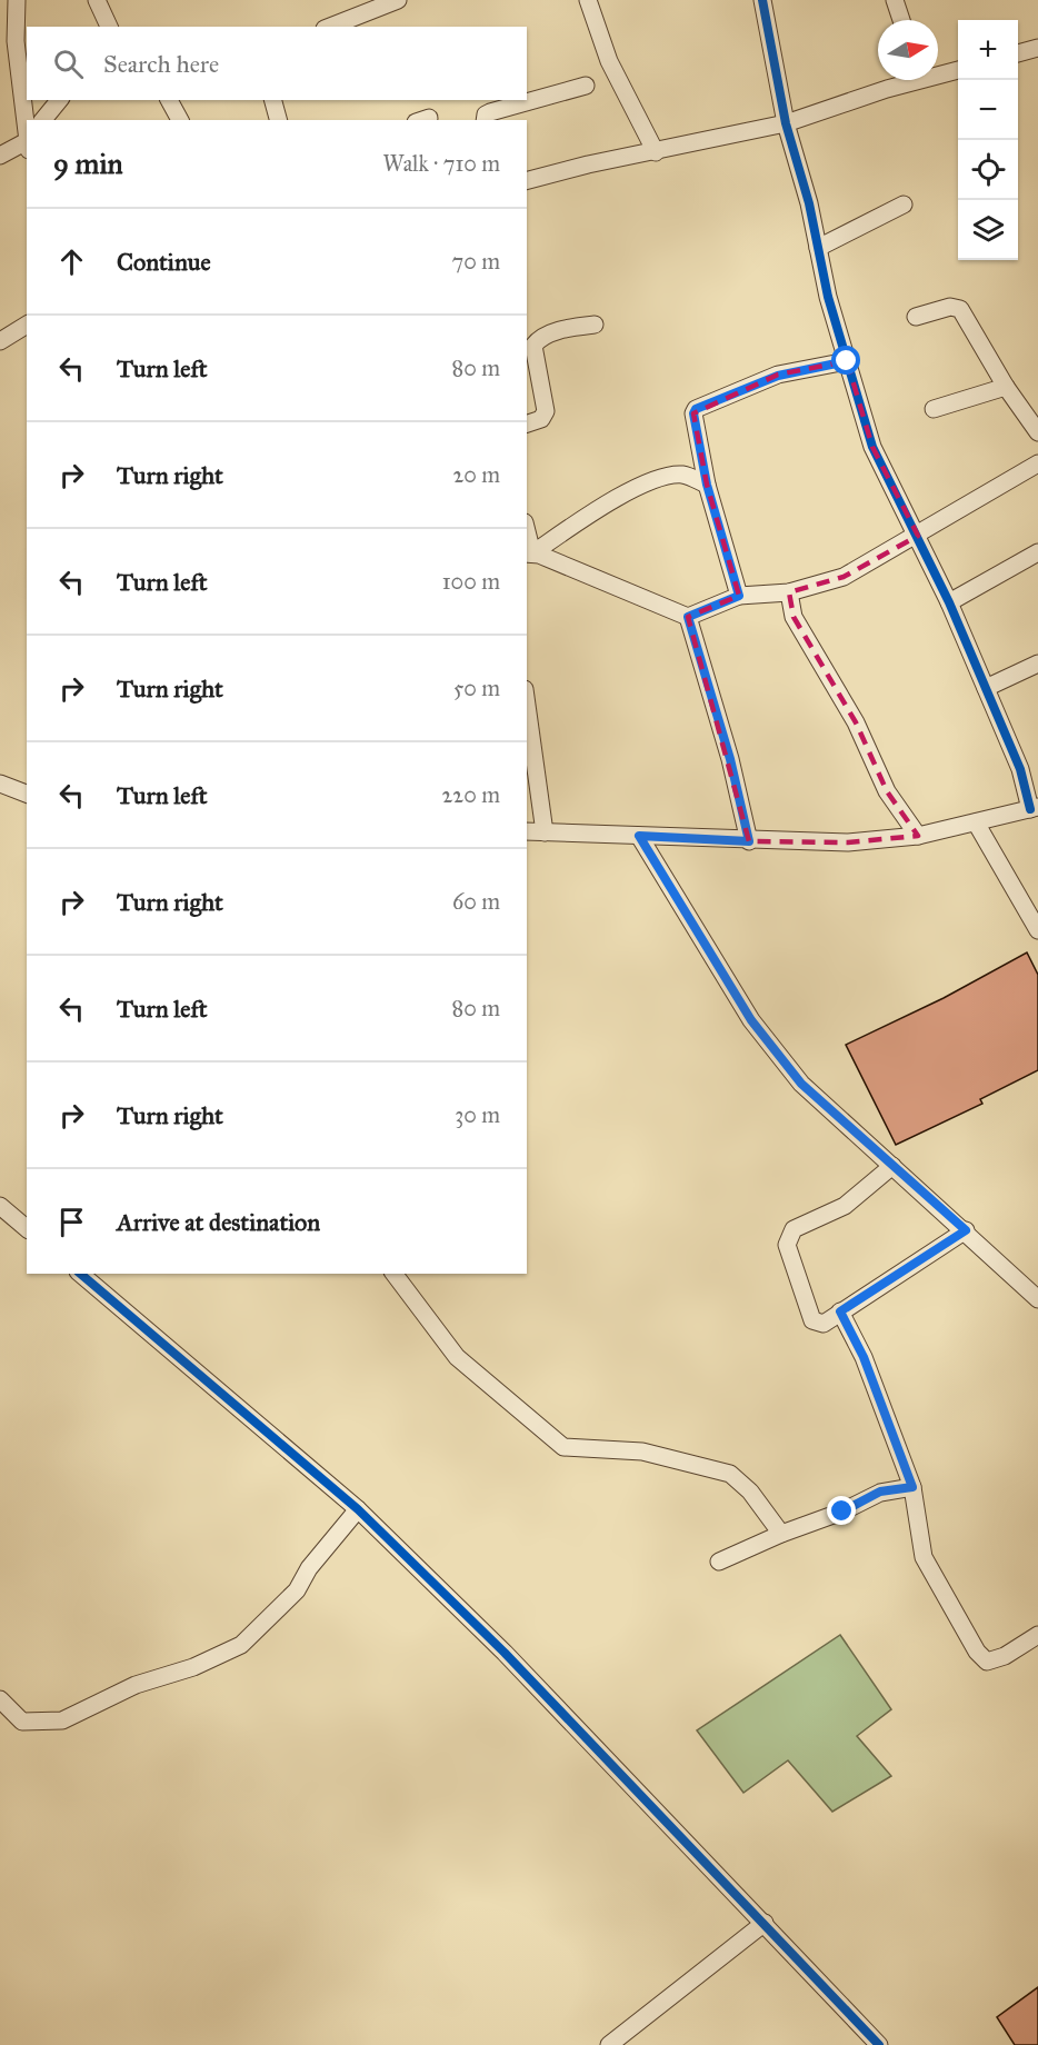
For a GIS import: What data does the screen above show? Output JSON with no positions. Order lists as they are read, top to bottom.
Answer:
{
  "north": "right",
  "page": {
    "map_buttons": ["+", "−"],
    "search": "Search here",
    "heading": ["9 min", "Walk · 710 m"],
    "list": [
      ["Continue", "70 m"],
      ["Turn left", "80 m"],
      ["Turn right", "20 m"],
      ["Turn left", "100 m"],
      ["Turn right", "50 m"],
      ["Turn left", "220 m"],
      ["Turn right", "60 m"],
      ["Turn left", "80 m"],
      ["Turn right", "30 m"],
      "Arrive at destination"
    ]
  }
}
